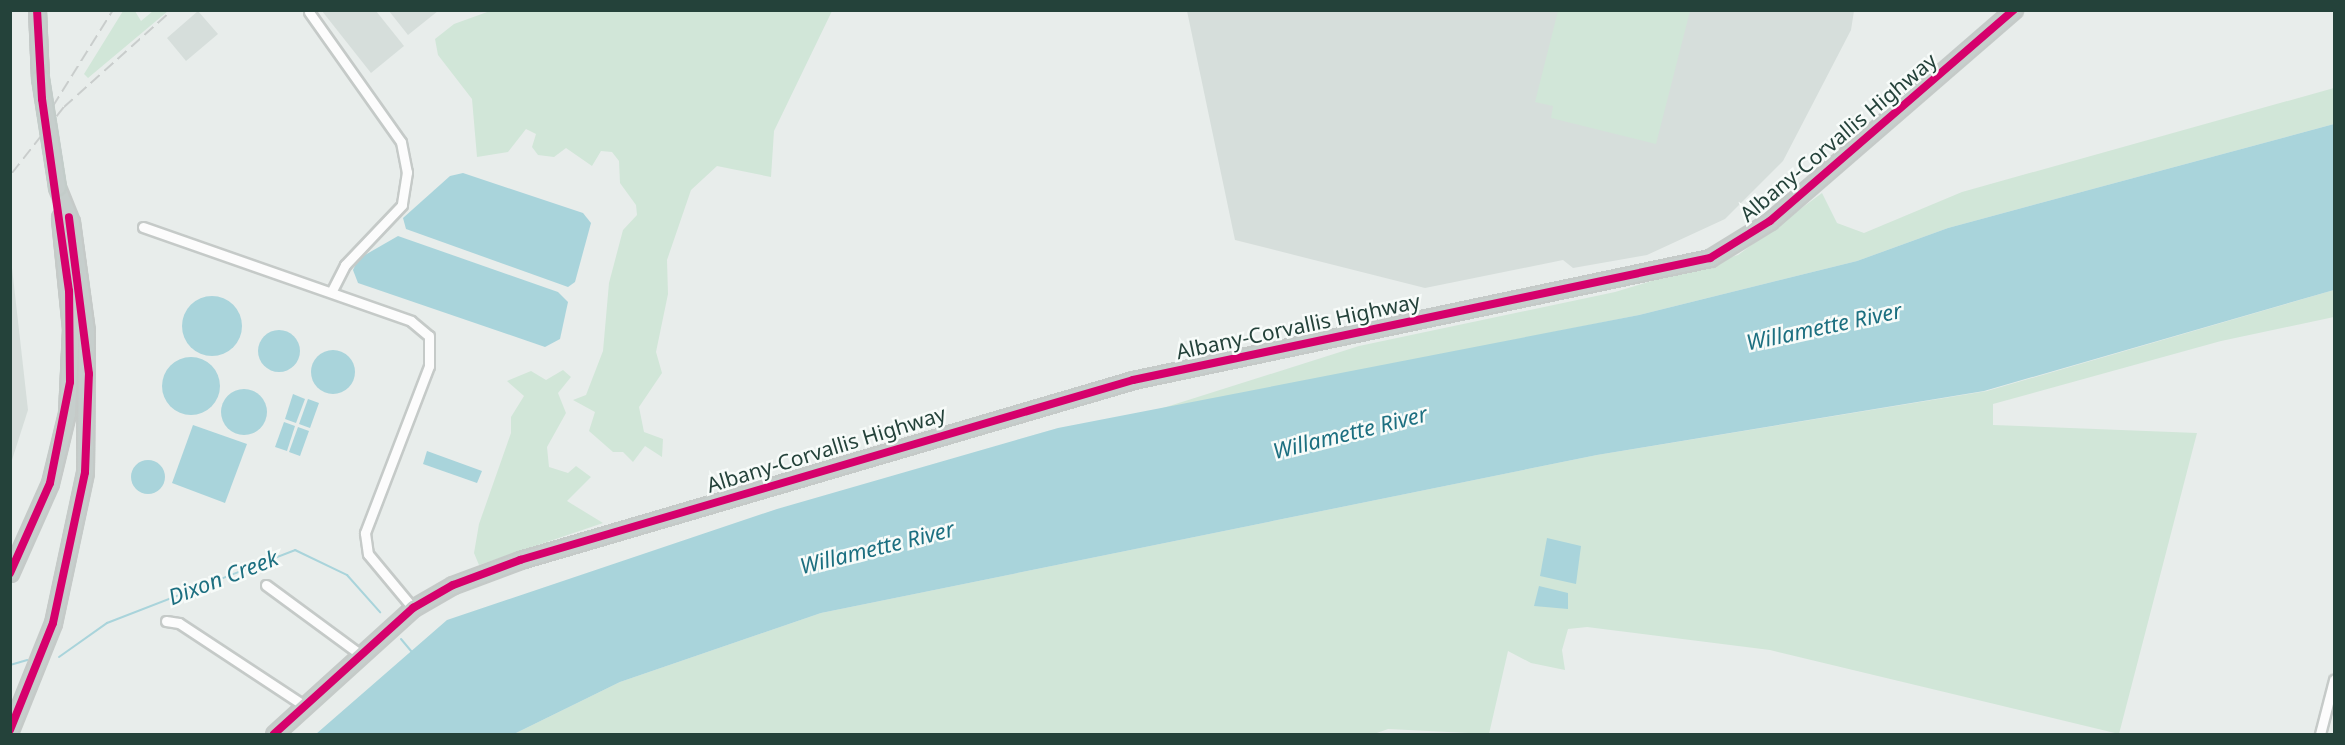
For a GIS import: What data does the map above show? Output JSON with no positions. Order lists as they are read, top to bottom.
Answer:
{
  "streets": {
    "highway": ["Albany-Corvallis Highway"]
  },
  "water": ["Willamette River", "Dixon Creek"]
}
